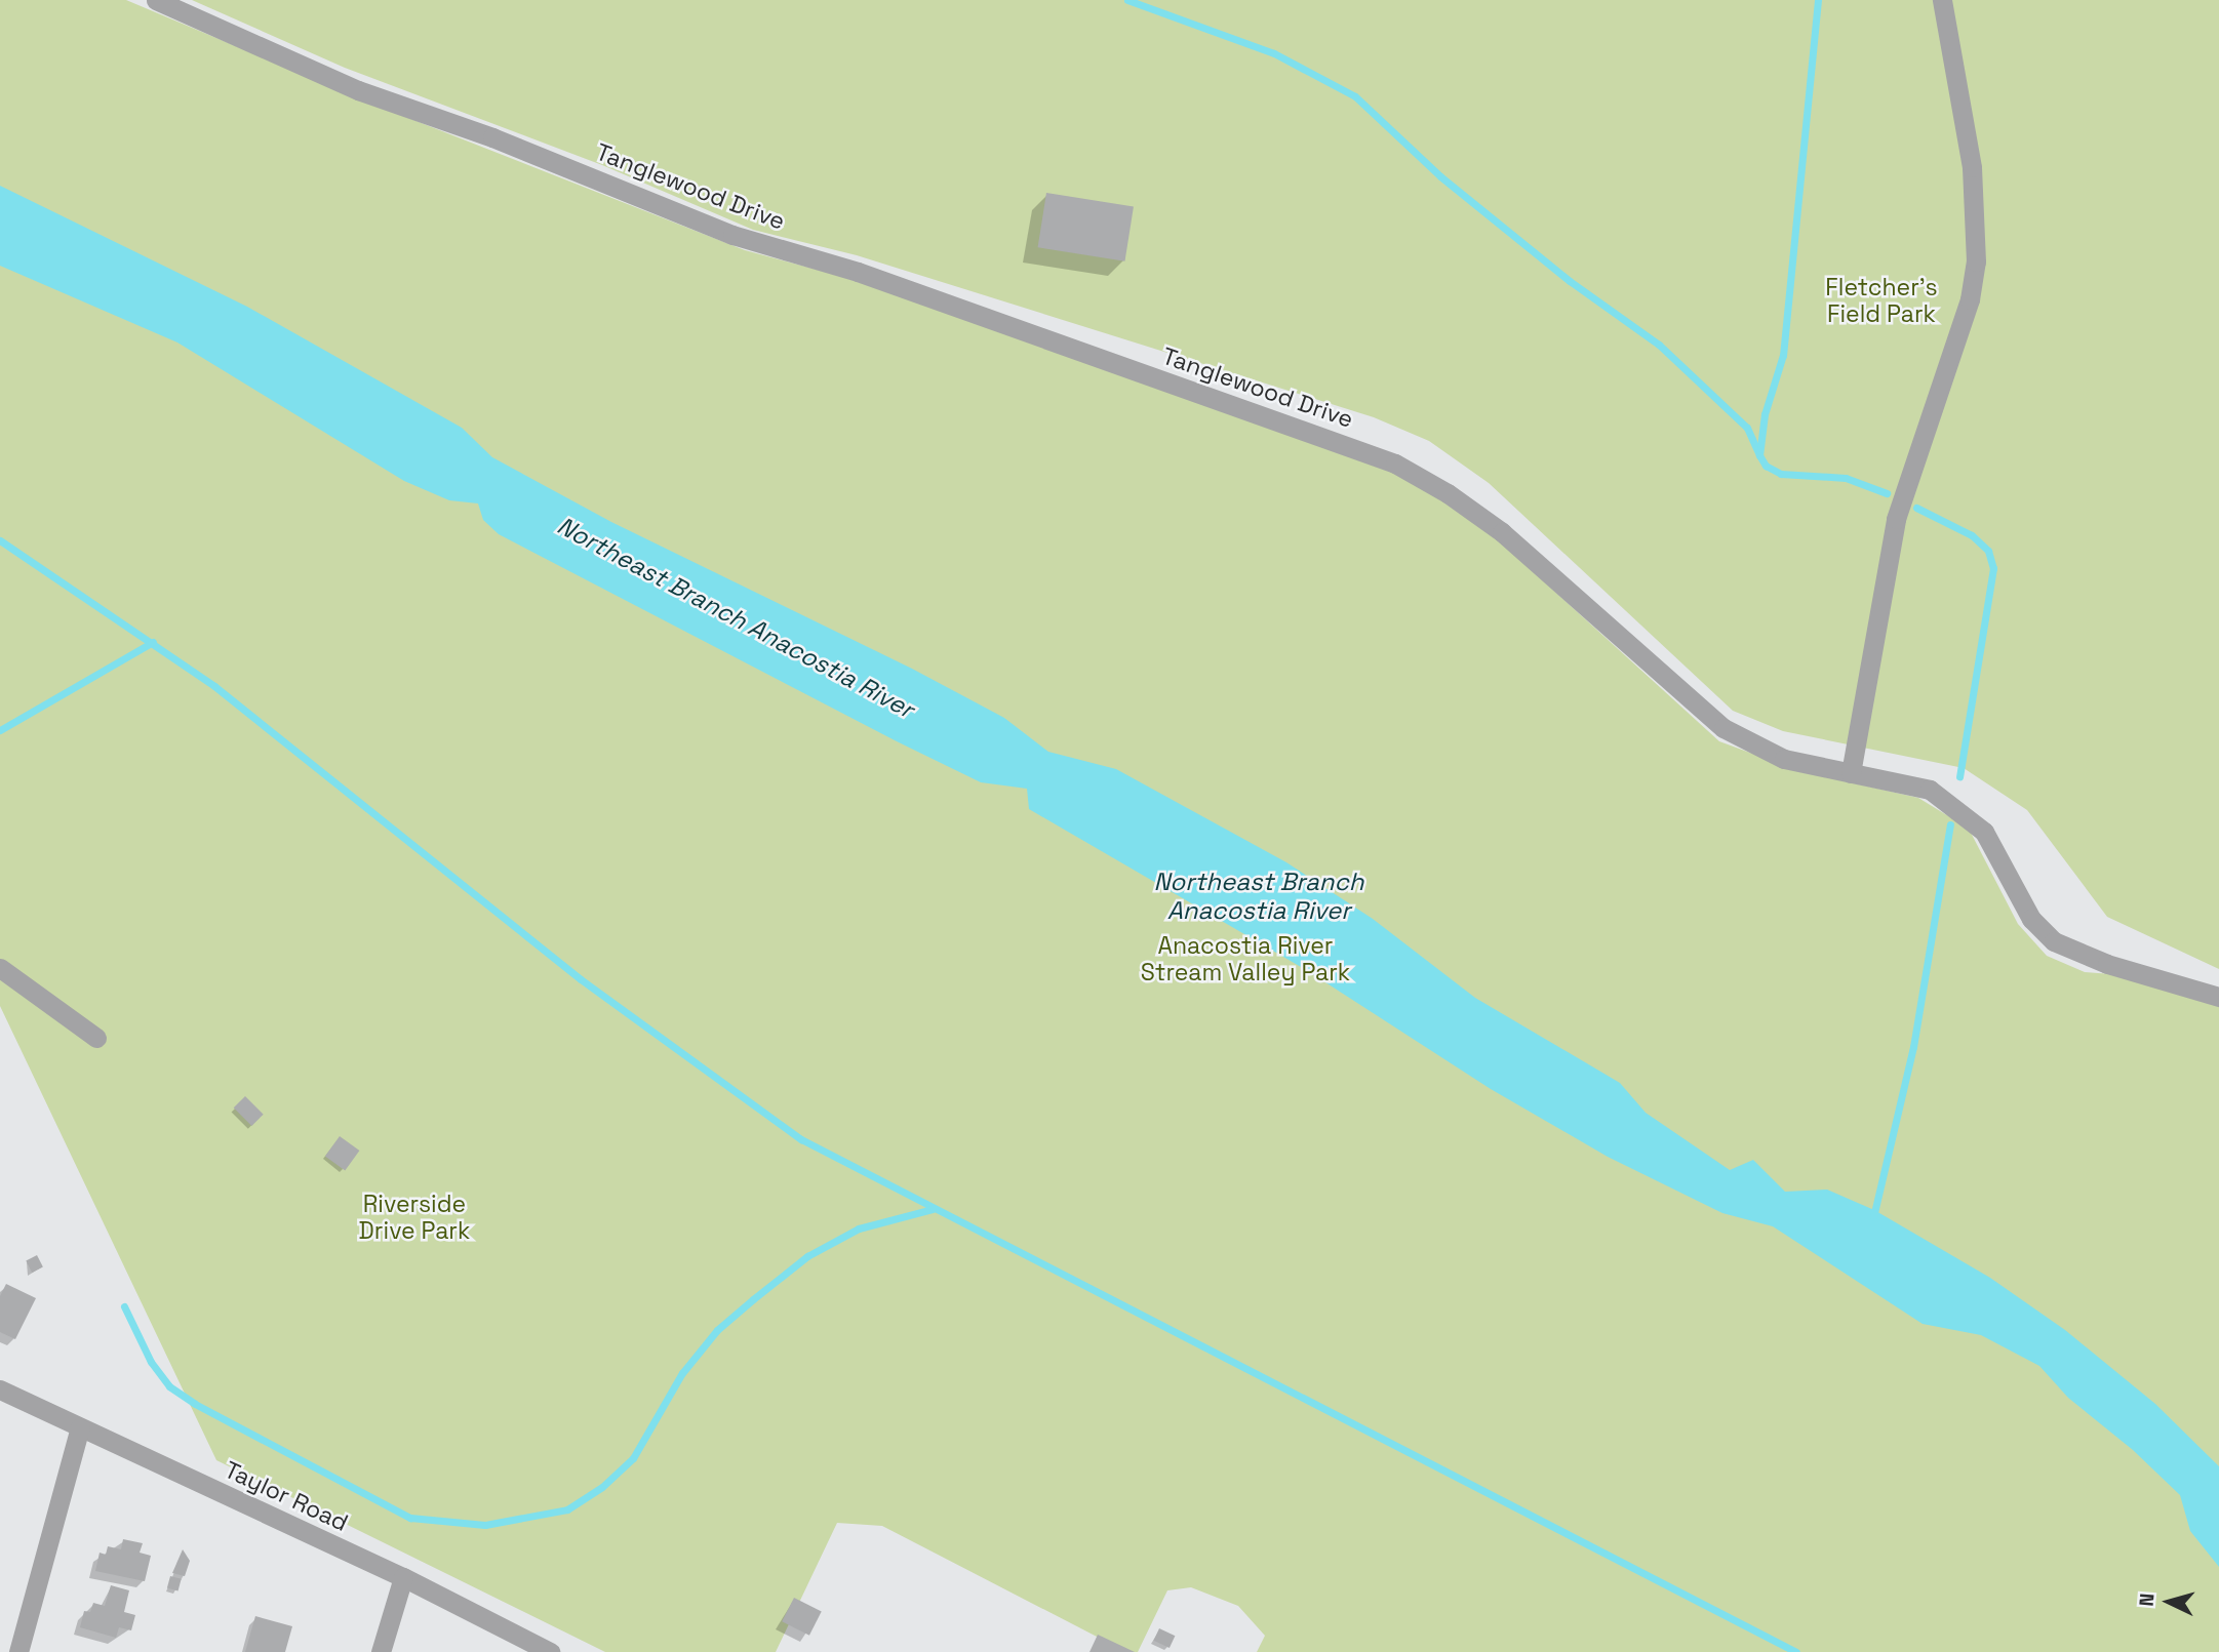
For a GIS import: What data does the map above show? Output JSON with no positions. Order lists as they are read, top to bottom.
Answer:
{
  "streets": {
    "street": ["Tanglewood Drive", "Taylor Road"]
  },
  "water": ["Northeast Branch Anacostia River"],
  "parks": ["Fletcher's Field Park", "Anacostia River Stream Valley Park", "Riverside Drive Park"],
  "north": "left"
}
